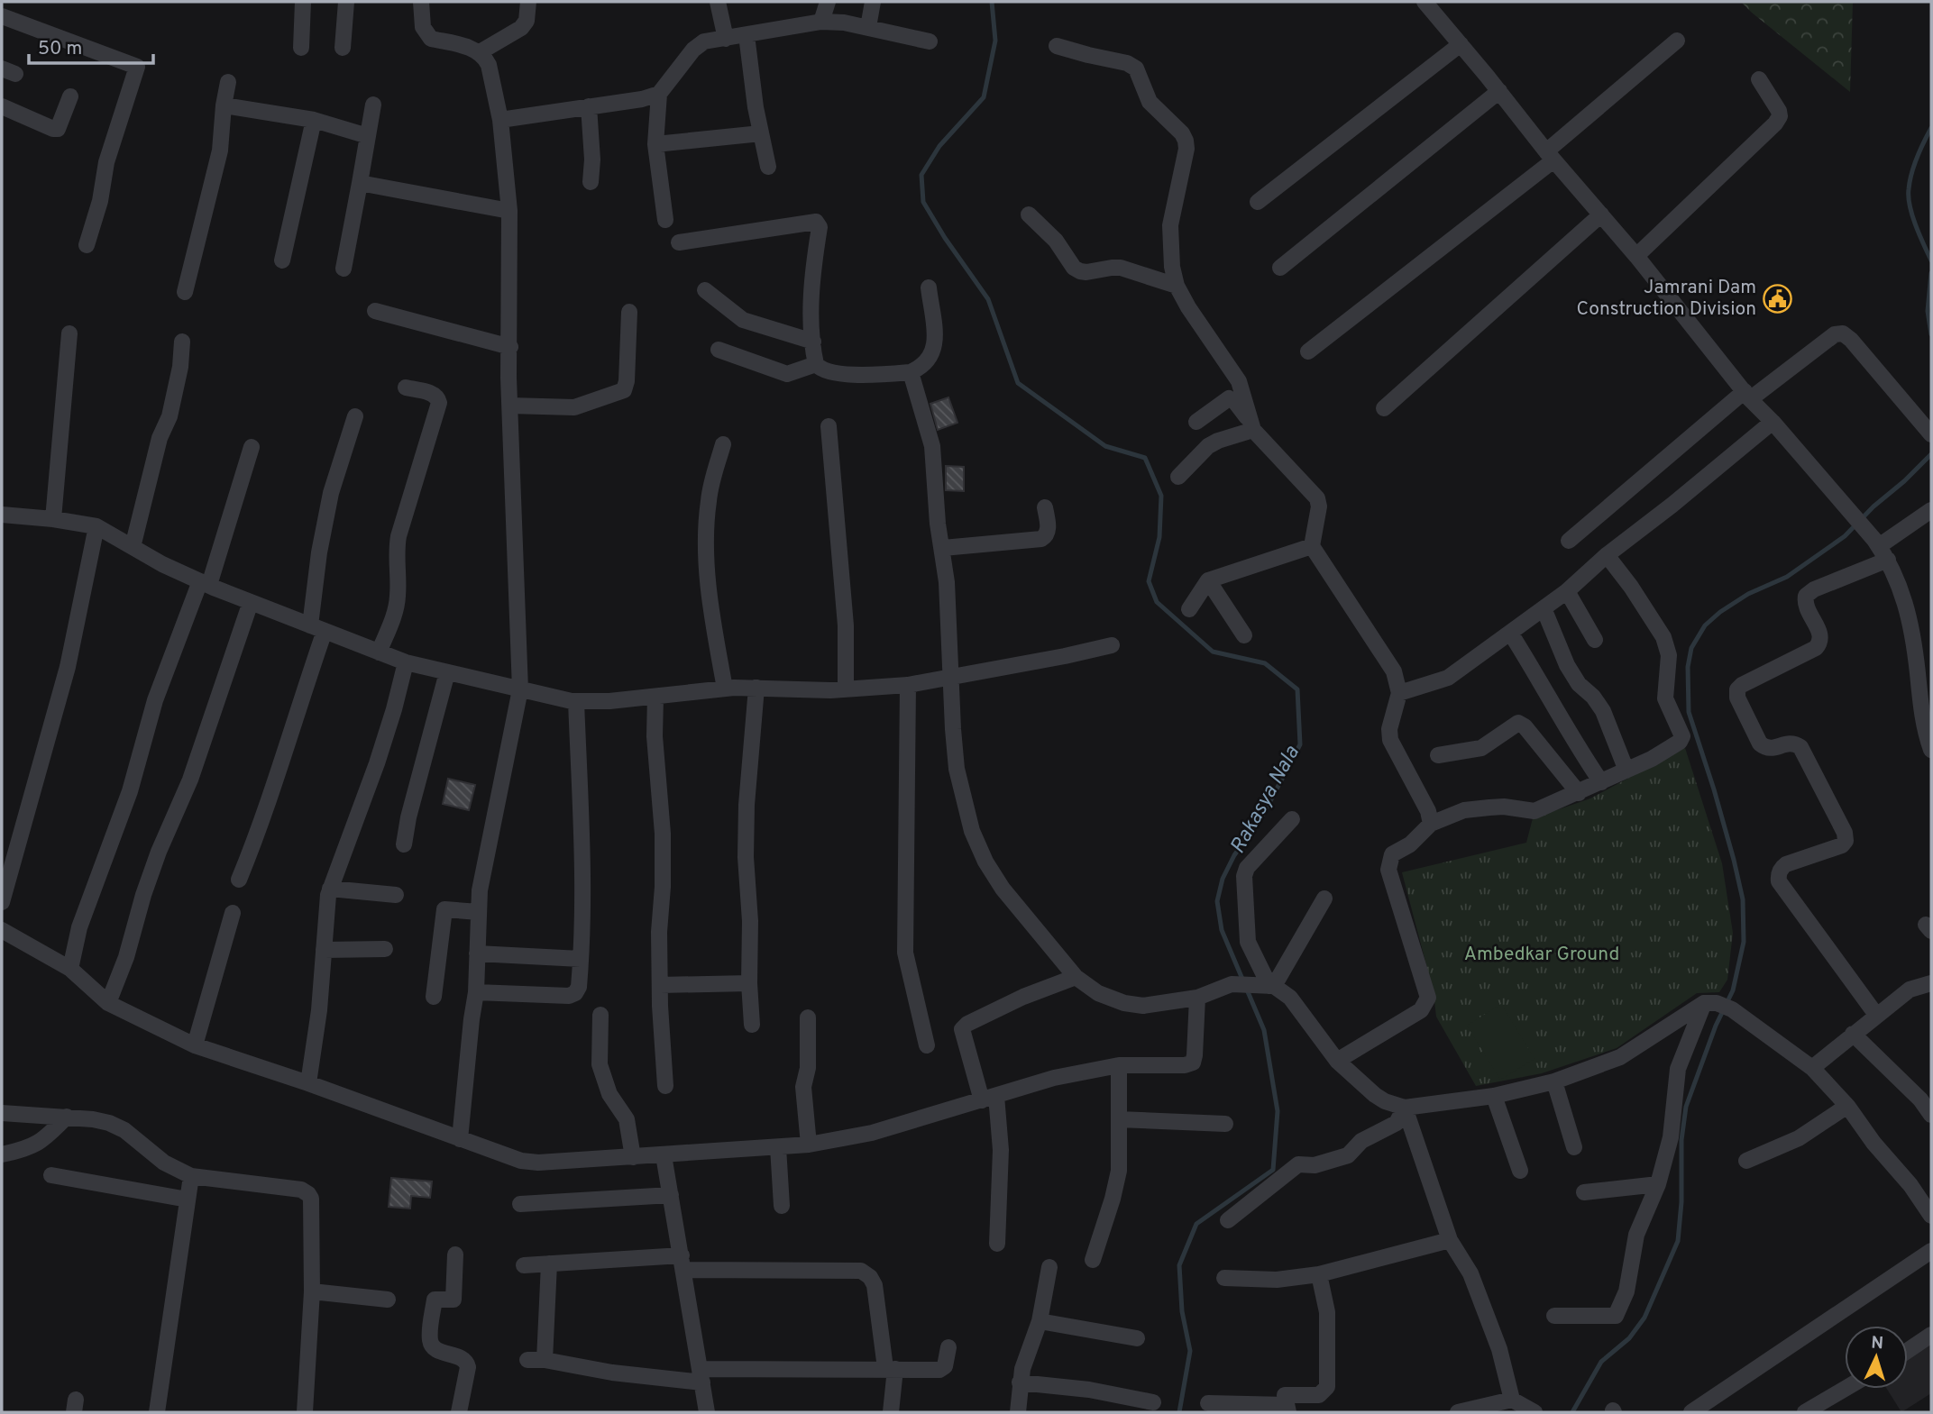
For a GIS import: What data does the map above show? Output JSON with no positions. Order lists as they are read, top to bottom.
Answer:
{
  "water": ["Rakasya Nala"],
  "parks": ["Ambedkar Ground"],
  "places": {
    "public building": ["Jamrani Dam Construction Division"]
  },
  "scale_bar": "50 m",
  "north": "top"
}
